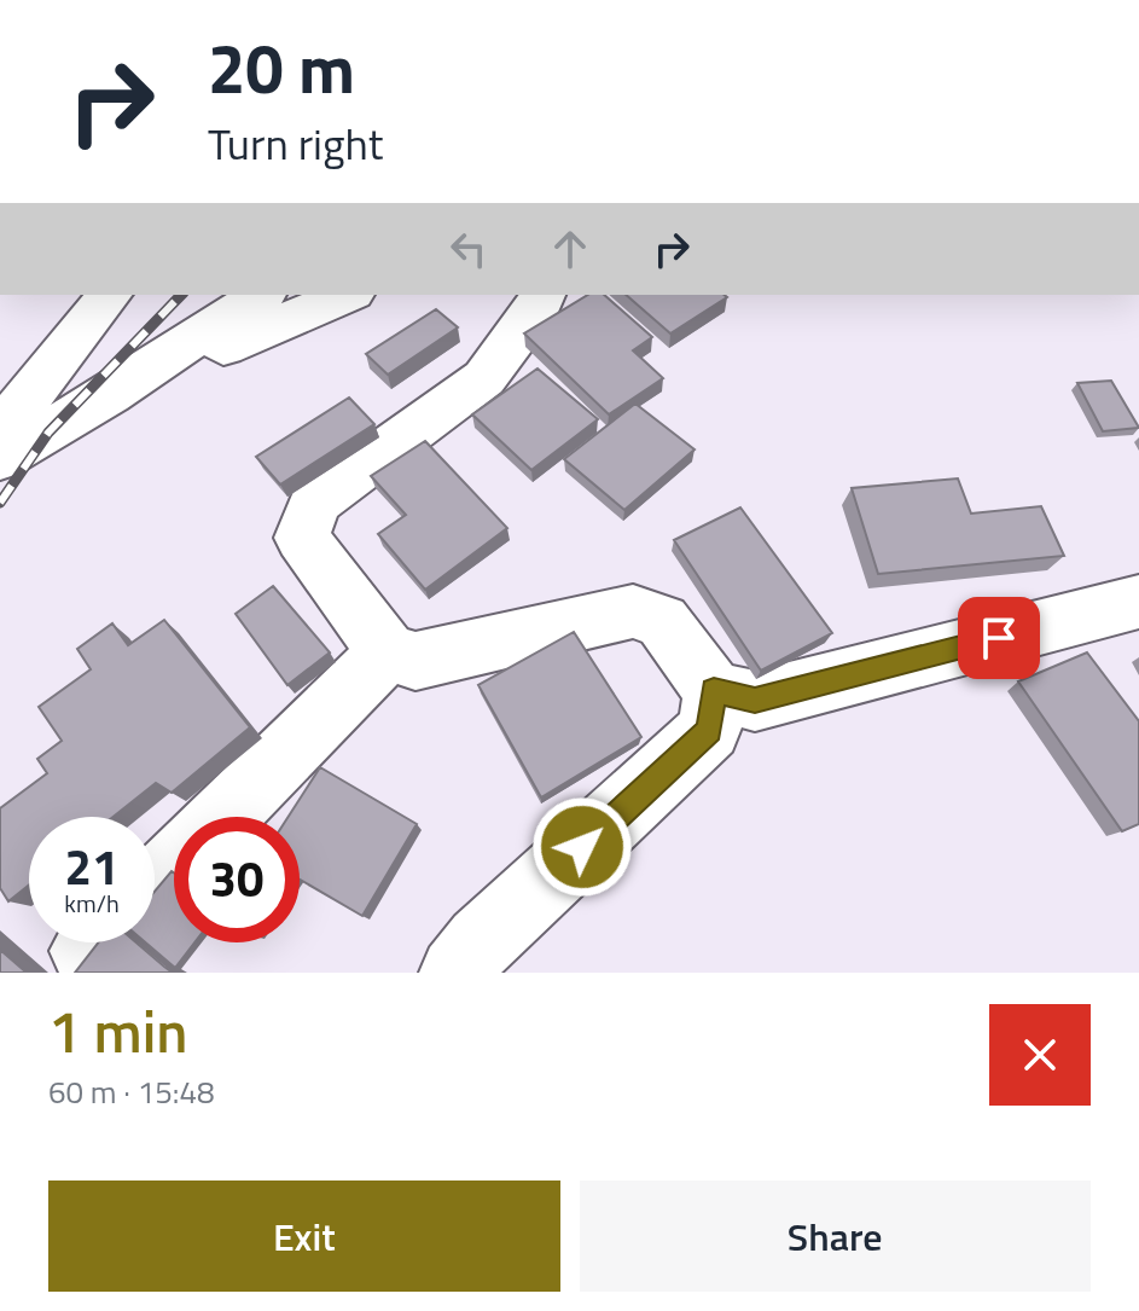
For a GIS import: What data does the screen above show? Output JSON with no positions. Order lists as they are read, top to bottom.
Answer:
{
  "page": {
    "turn": ["20 m", "Turn right"],
    "speed": "21 km/h",
    "limit": "30",
    "heading": ["1 min", "60 m · 15:48"],
    "buttons": ["Exit", "Share"]
  }
}
